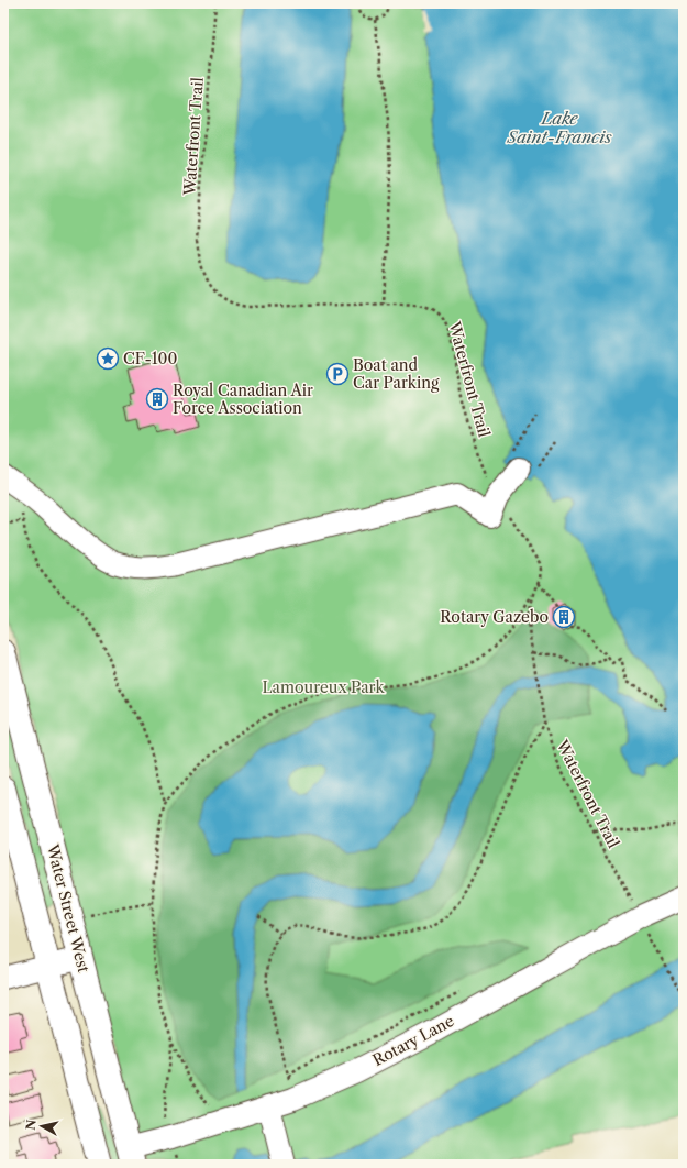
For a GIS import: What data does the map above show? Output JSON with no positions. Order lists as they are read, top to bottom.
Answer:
{
  "streets": {
    "main road": ["Water Street West"],
    "street": ["Rotary Lane"],
    "path": ["Waterfront Trail"]
  },
  "crossings": [
    ["Waterfront Trail", "Rotary Lane"],
    ["Water Street West", "Rotary Lane"]
  ],
  "water": ["Lake Saint-Francis"],
  "parks": ["Lamoureux Park"],
  "places": {
    "place": ["CF-100"],
    "parking": ["Boat and Car Parking"],
    "building": ["Royal Canadian Air Force Association", "Rotary Gazebo"]
  },
  "north": "left"
}
